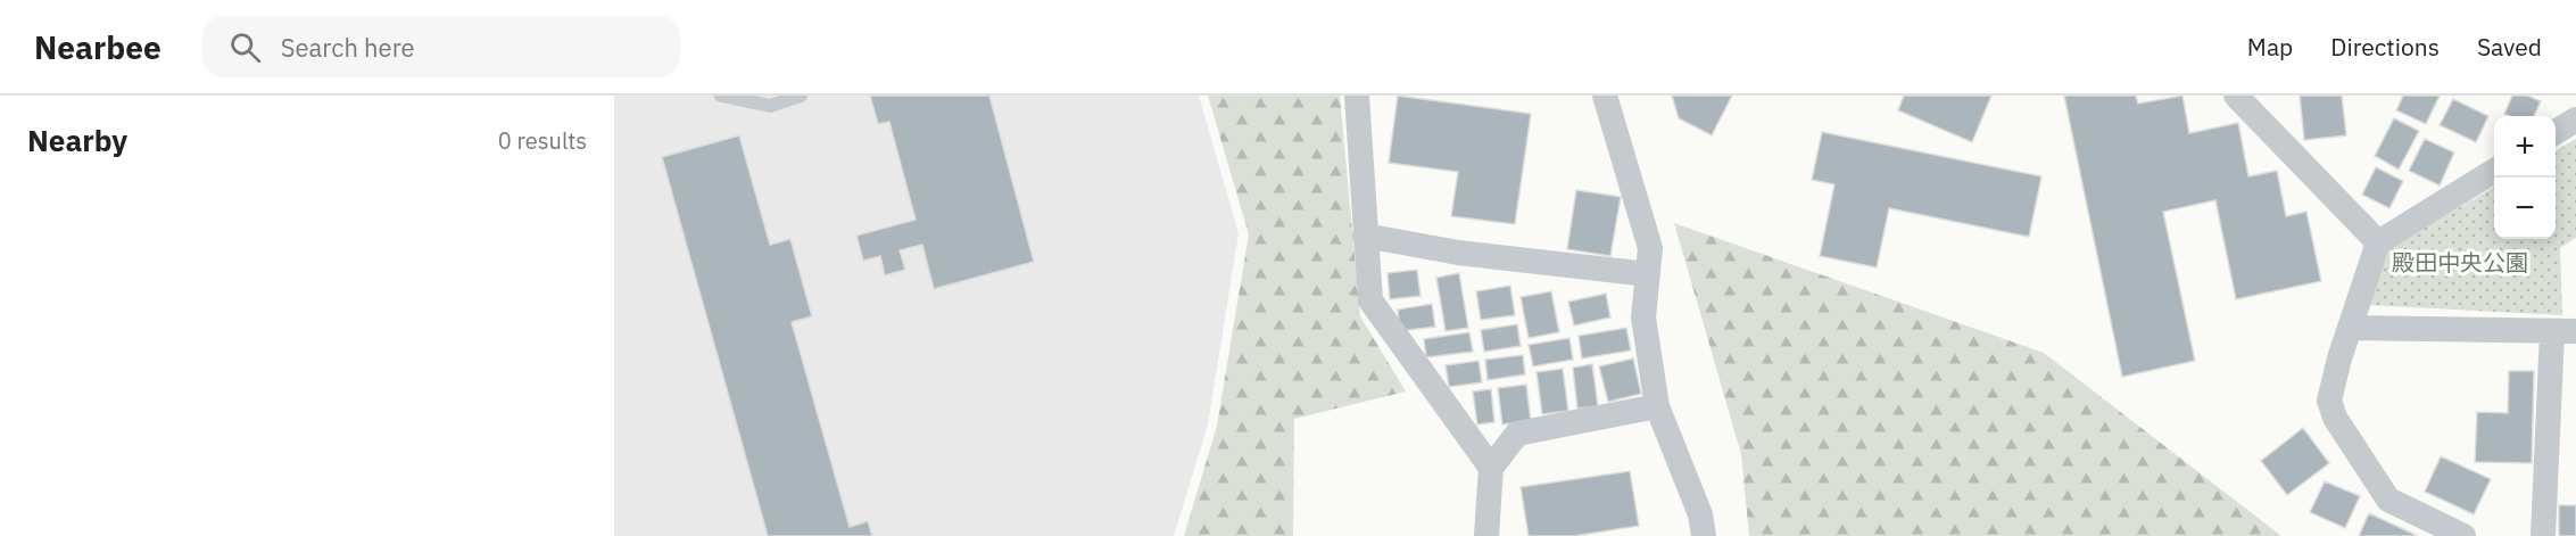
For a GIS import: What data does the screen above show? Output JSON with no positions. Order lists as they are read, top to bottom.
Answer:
{
  "parks": ["殿田中央公園"],
  "page": {
    "header": "Nearbee",
    "search": "Search here",
    "nav": ["Map", "Directions", "Saved"],
    "heading": ["Nearby", "0 results"],
    "map_buttons": ["+", "−"]
  }
}
